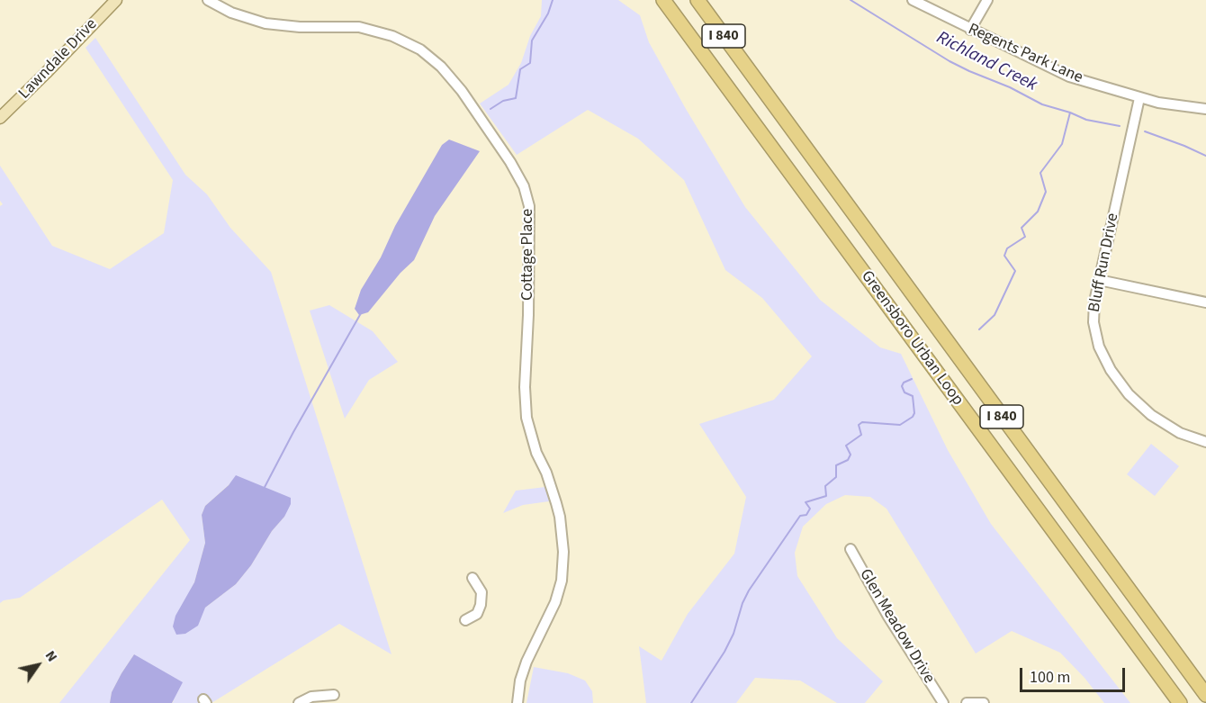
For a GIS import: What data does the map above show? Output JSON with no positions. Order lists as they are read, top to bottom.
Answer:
{
  "streets": {
    "highway": ["I 840", "Greensboro Urban Loop"],
    "main road": ["Lawndale Drive"],
    "street": [
      "Regents Park Lane",
      "Cottage Place",
      "Bluff Run Drive",
      "Glen Meadow Drive"
    ]
  },
  "crossings": [
    ["Regents Park Lane", "Bluff Run Drive"]
  ],
  "water": ["Richland Creek"],
  "scale_bar": "100 m",
  "north": "top right"
}
